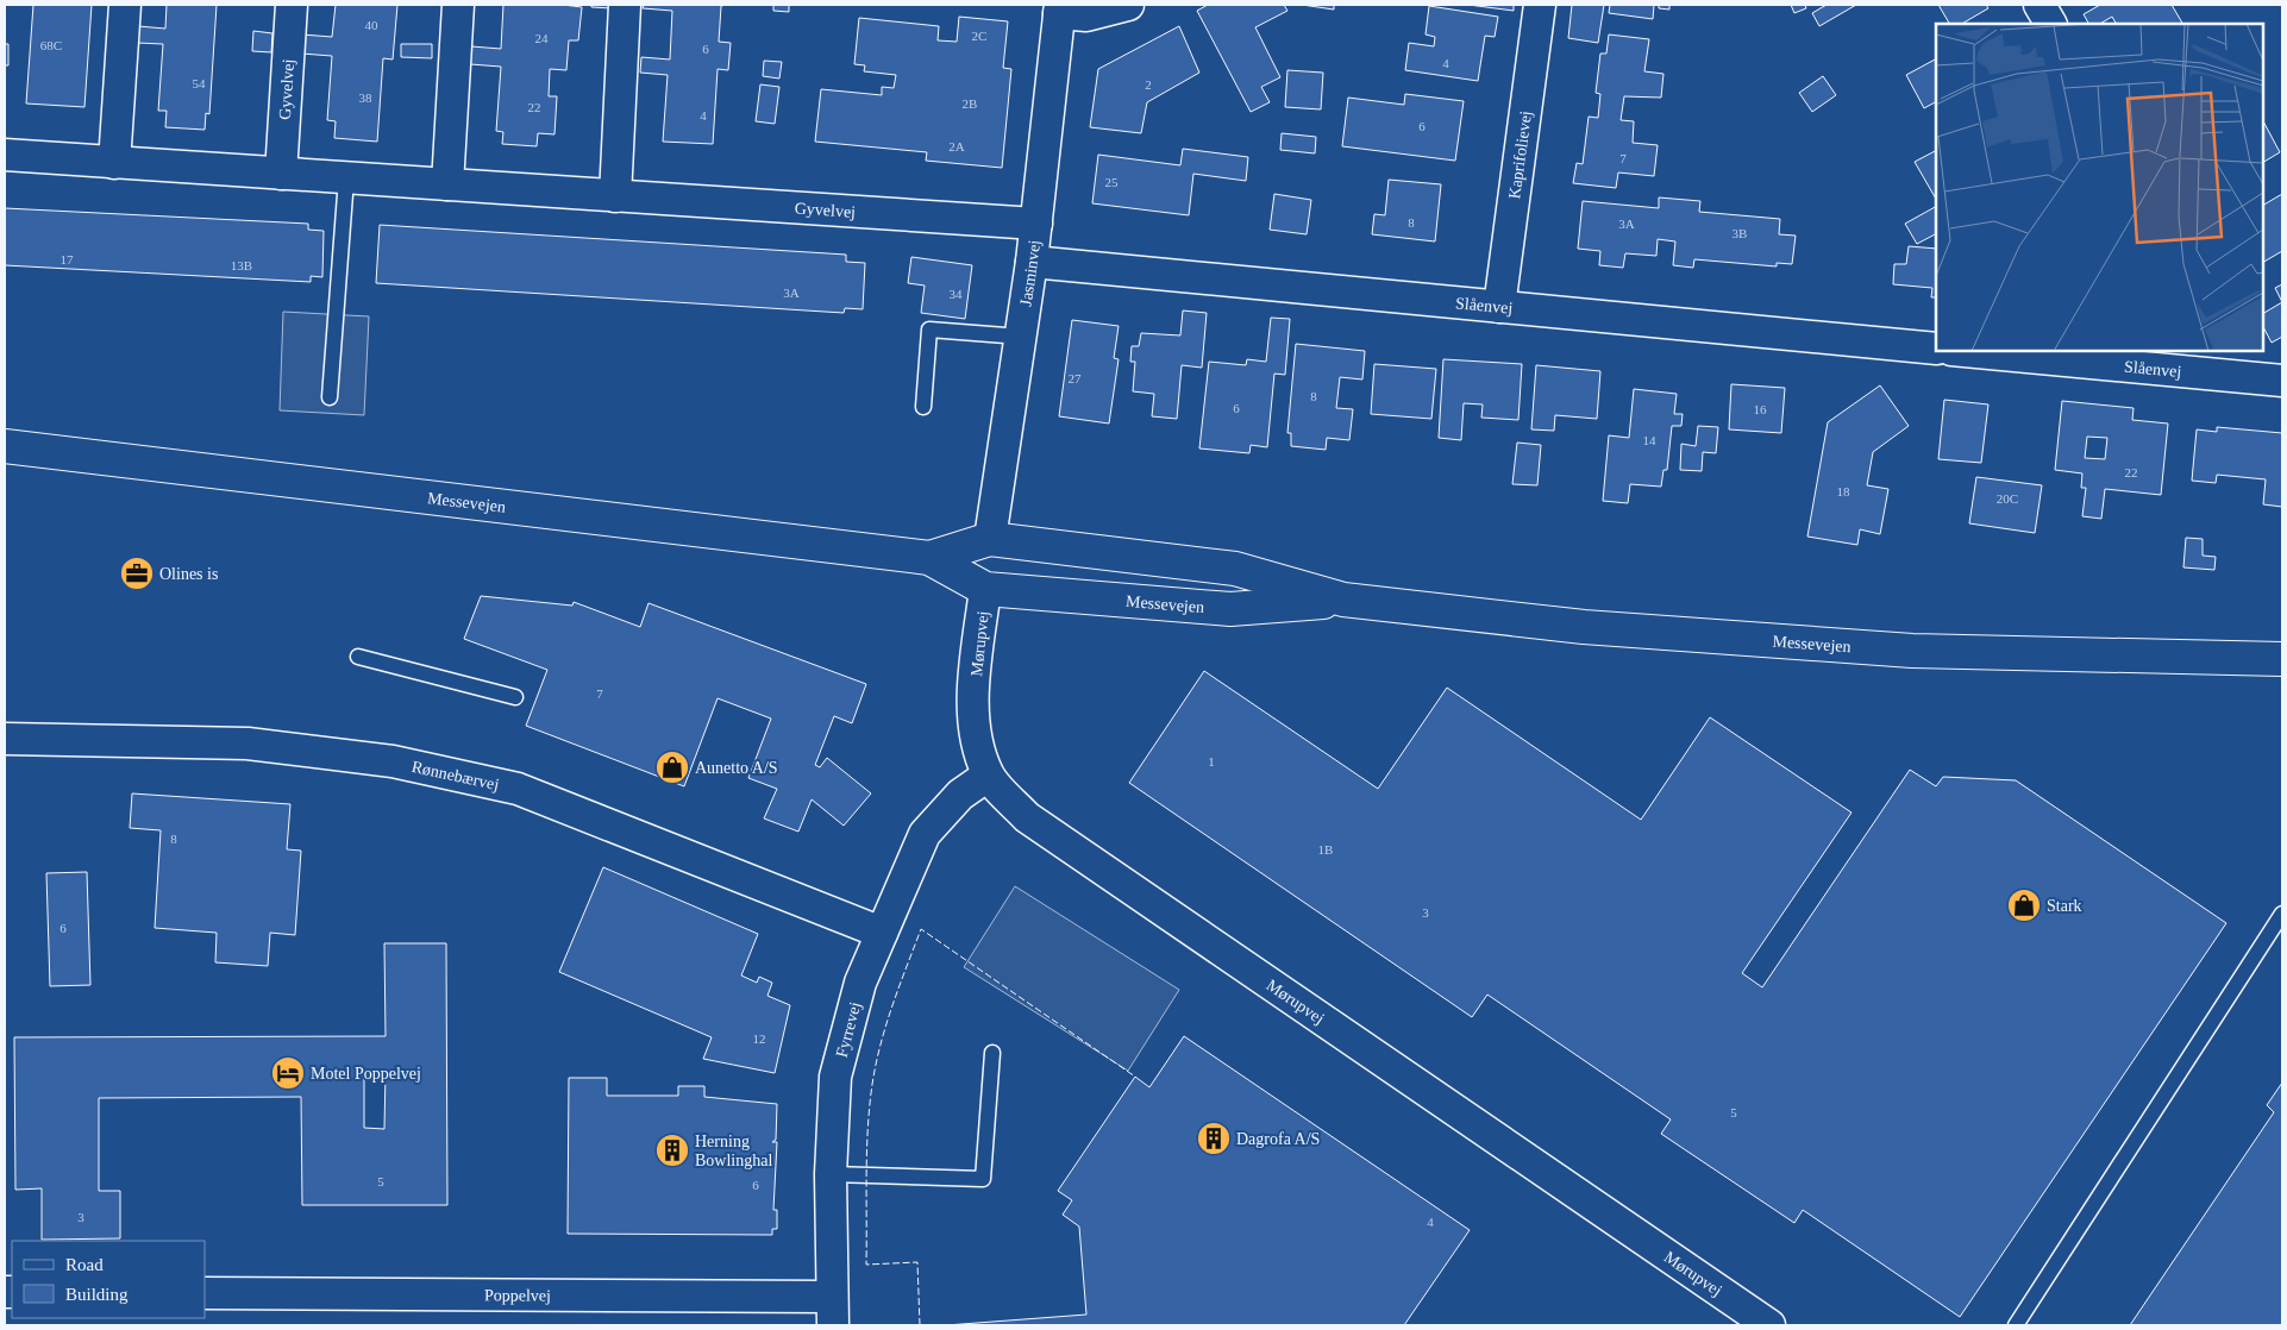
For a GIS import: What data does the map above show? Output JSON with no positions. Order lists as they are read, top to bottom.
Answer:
{
  "streets": {
    "main road": ["Messevejen"],
    "street": [
      "Gyvelvej",
      "Kaprifolievej",
      "Jasminvej",
      "Slåenvej",
      "Mørupvej",
      "Rønnebærvej",
      "Fyrrevej",
      "Poppelvej"
    ]
  },
  "crossings": [
    ["Gyvelvej", "Jasminvej"],
    ["Kaprifolievej", "Slåenvej"],
    ["Jasminvej", "Slåenvej"],
    ["Jasminvej", "Messevejen"],
    ["Messevejen", "Mørupvej"],
    ["Mørupvej", "Fyrrevej"],
    ["Rønnebærvej", "Fyrrevej"],
    ["Fyrrevej", "Poppelvej"]
  ],
  "places": {
    "office": ["Olines is"],
    "shop": ["Aunetto A/S", "Stark"],
    "hotel": ["Motel Poppelvej"],
    "building": ["Dagrofa A/S", "Herning Bowlinghal"]
  },
  "house_numbers": [
    "40",
    "2C",
    "24",
    "68C",
    "6",
    "4",
    "54",
    "2",
    "38",
    "2B",
    "22",
    "4",
    "6",
    "2A",
    "7",
    "25",
    "8",
    "3A",
    "3B",
    "17",
    "13B",
    "3A",
    "34",
    "27",
    "8",
    "6",
    "16",
    "14",
    "22",
    "18",
    "20C",
    "7",
    "1",
    "8",
    "1B",
    "3",
    "6",
    "12",
    "5",
    "5",
    "6",
    "3",
    "4"
  ],
  "legend": ["Road", "Building"]
}
